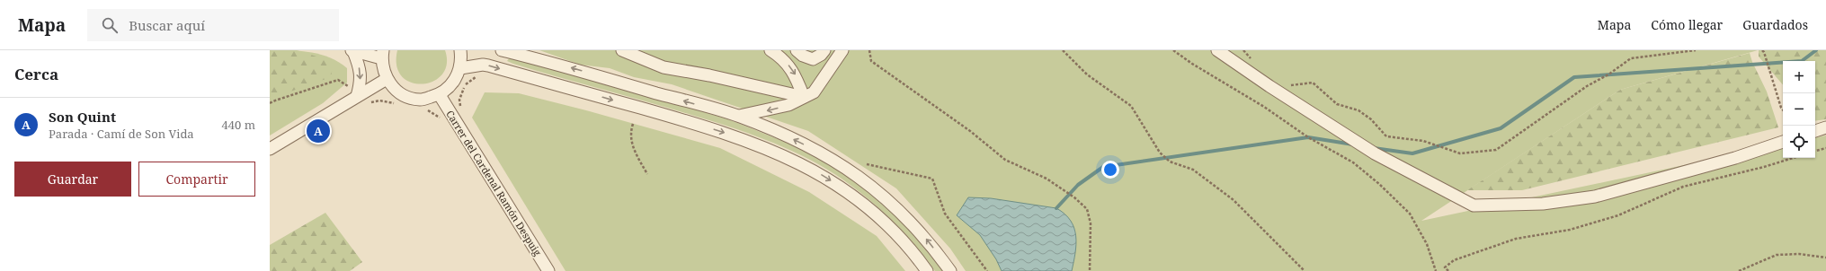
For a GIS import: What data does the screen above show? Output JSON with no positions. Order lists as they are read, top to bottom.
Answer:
{
  "streets": {
    "street": ["Carrer del Cardenal Ramón Despuig"]
  },
  "page": {
    "header": "Mapa",
    "search": "Buscar aquí",
    "nav": ["Mapa", "Cómo llegar", "Guardados"],
    "heading": "Cerca",
    "map_buttons": ["+", "−"],
    "list": [
      {
        "mark": "A",
        "name": "Son Quint",
        "note": "Parada · Camí de Son Vida",
        "value": "440 m"
      }
    ],
    "pins": "A",
    "buttons": ["Guardar", "Compartir"]
  }
}
